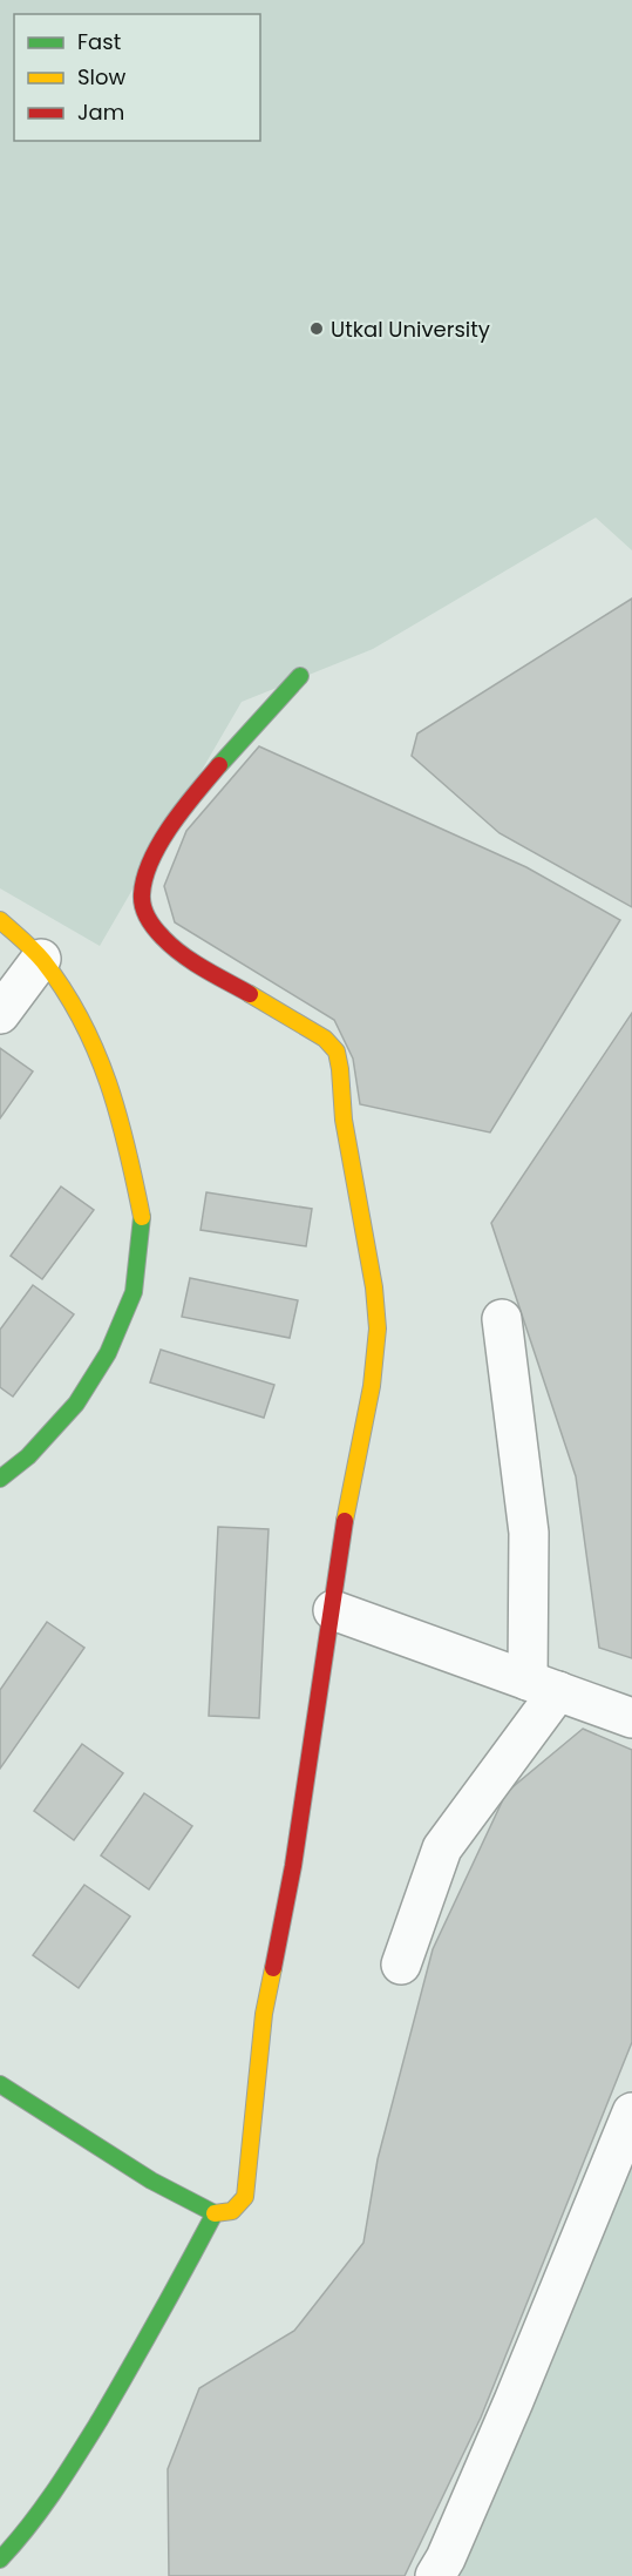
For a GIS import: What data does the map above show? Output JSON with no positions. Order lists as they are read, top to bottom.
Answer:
{
  "places": ["Utkal University"],
  "legend": ["Fast", "Slow", "Jam"]
}
